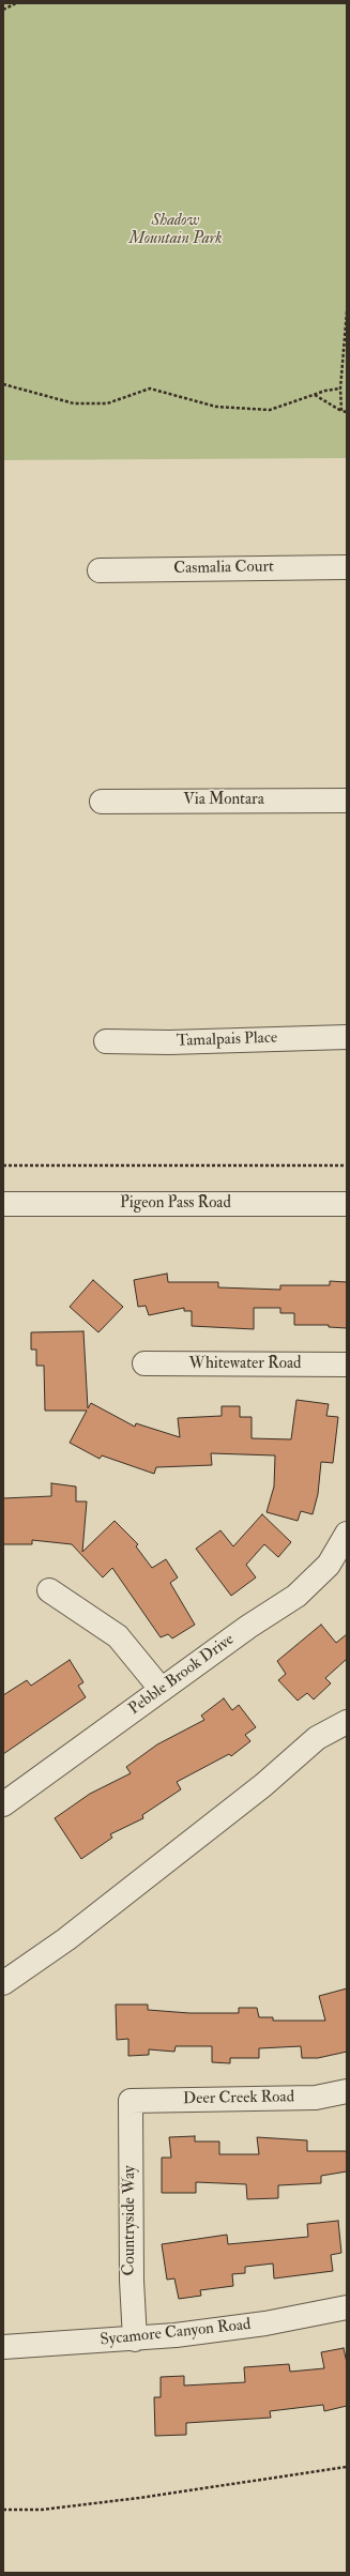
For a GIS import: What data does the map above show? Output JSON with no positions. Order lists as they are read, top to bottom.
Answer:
{
  "streets": {
    "street": [
      "Casmalia Court",
      "Via Montara",
      "Tamalpais Place",
      "Pigeon Pass Road",
      "Whitewater Road",
      "Pebble Brook Drive",
      "Deer Creek Road",
      "Countryside Way",
      "Sycamore Canyon Road"
    ]
  },
  "crossings": [
    ["Deer Creek Road", "Countryside Way"],
    ["Countryside Way", "Sycamore Canyon Road"]
  ],
  "parks": ["Shadow Mountain Park"]
}
